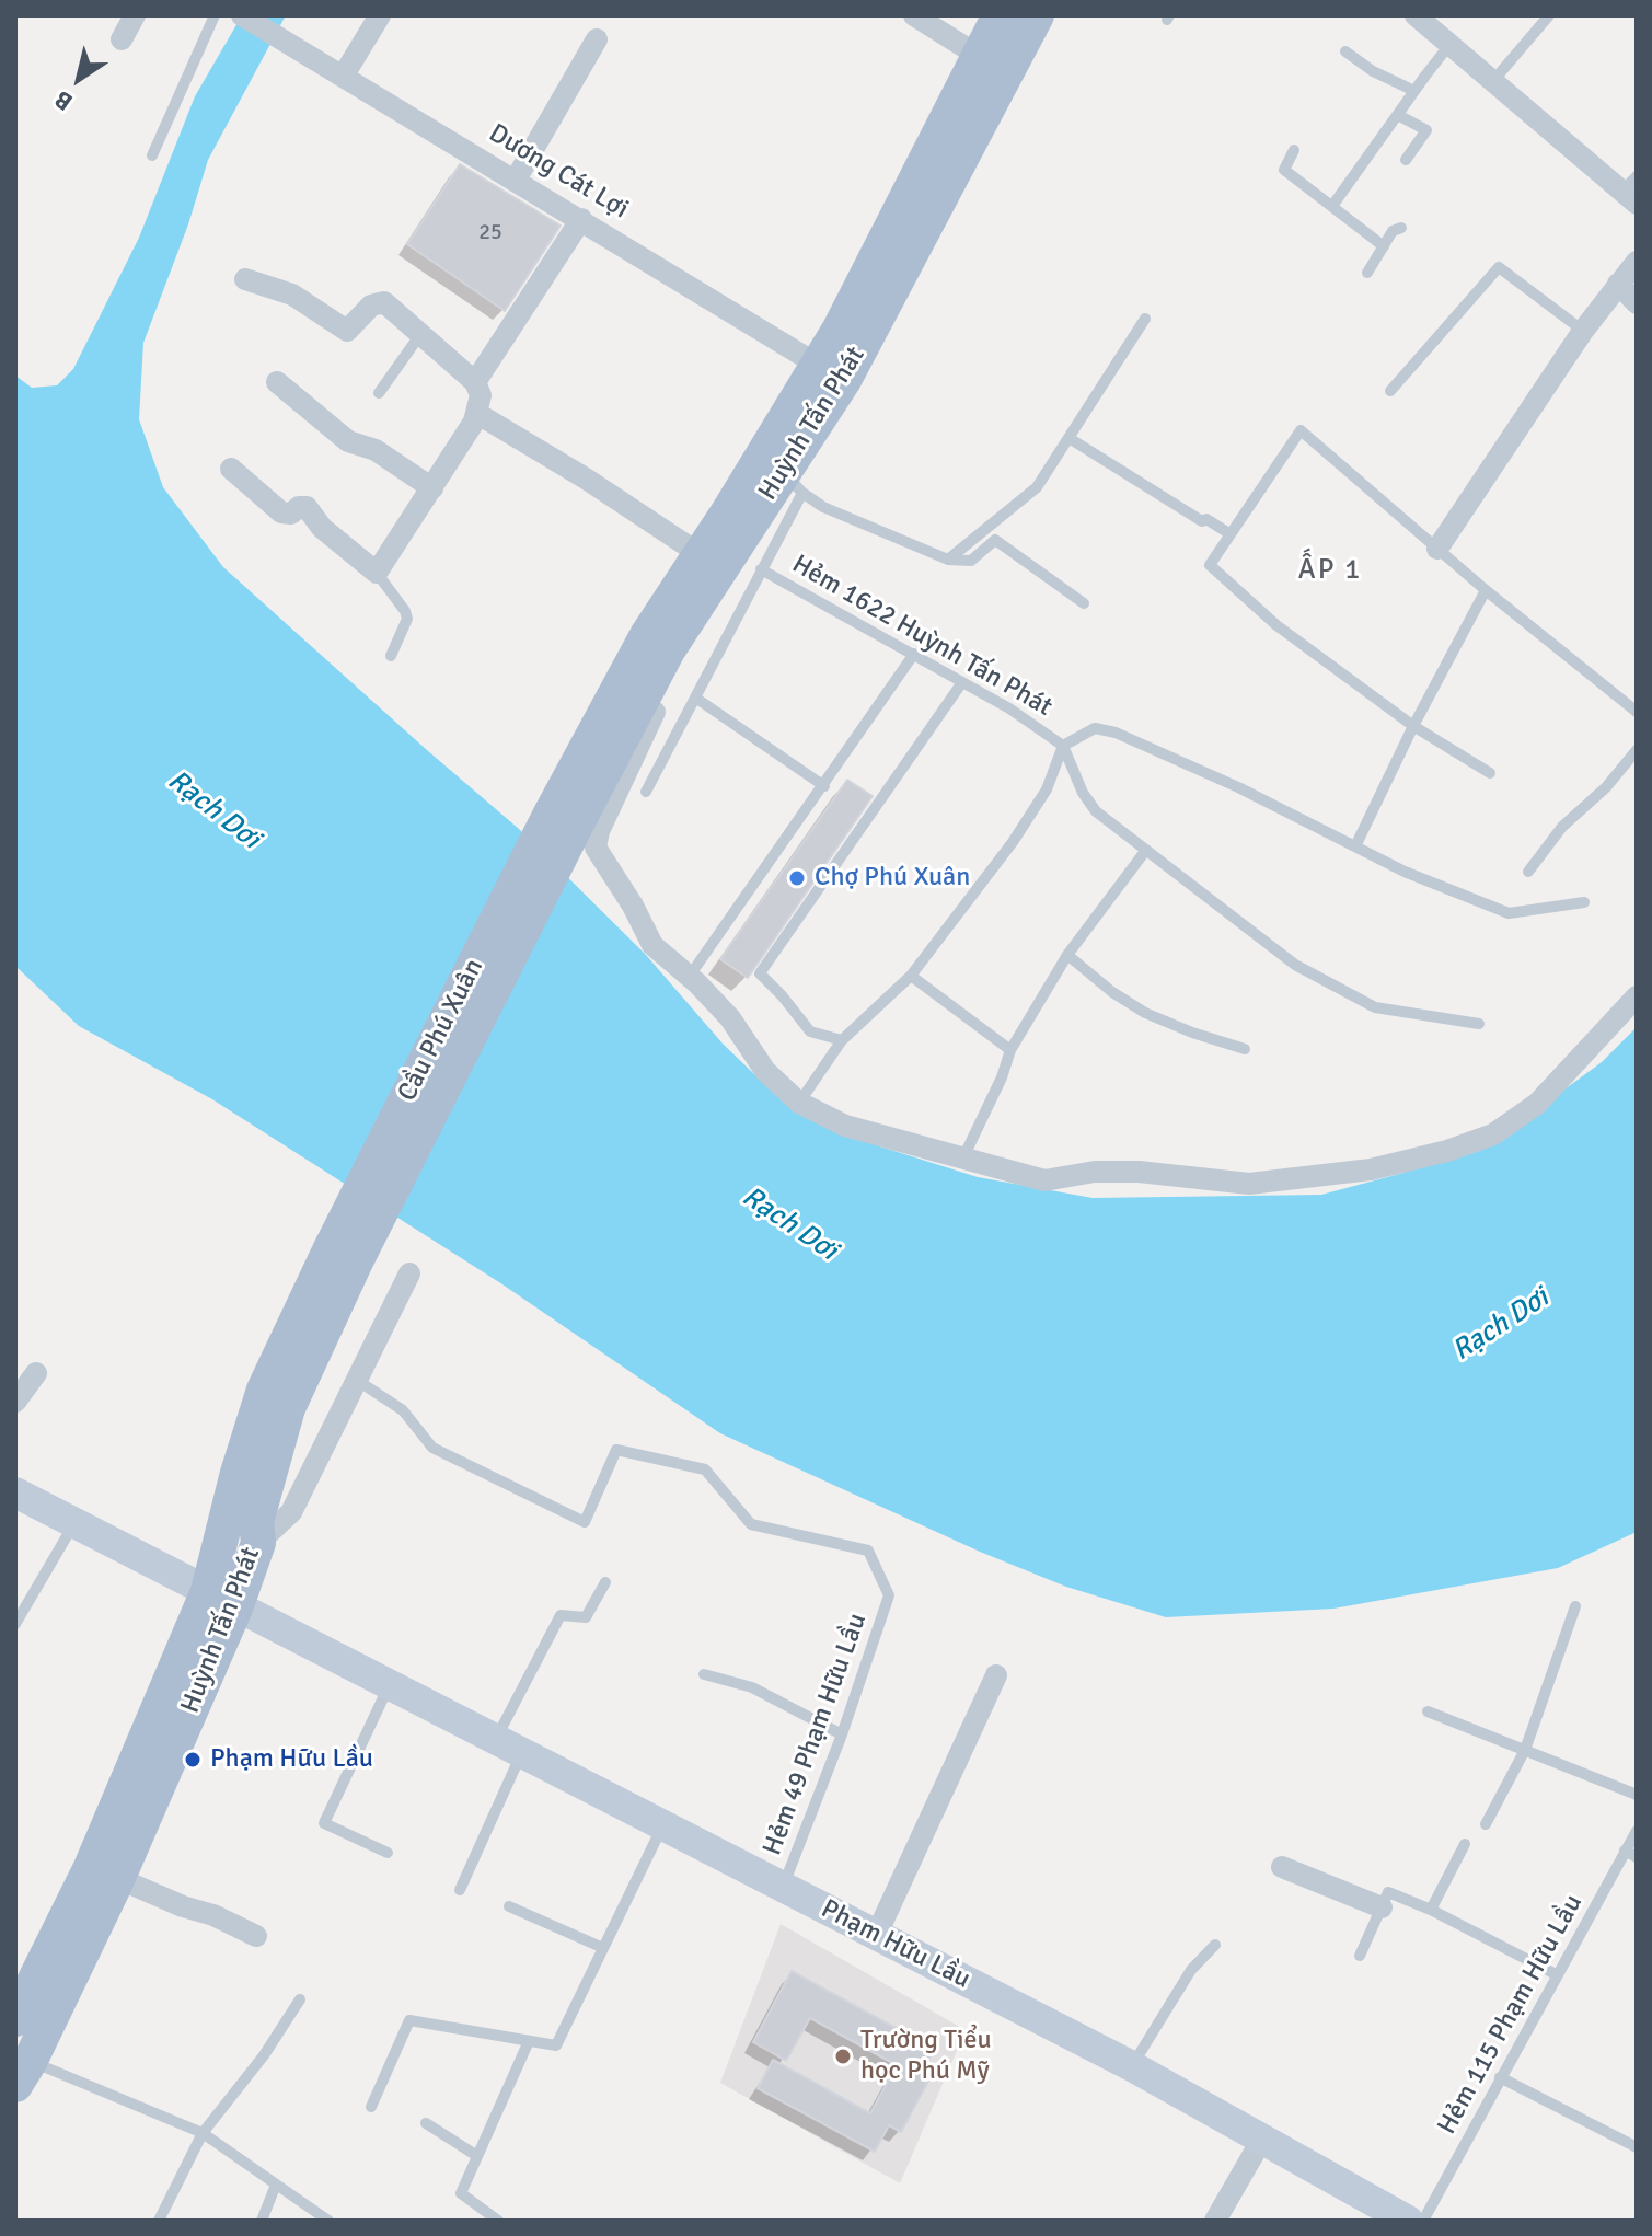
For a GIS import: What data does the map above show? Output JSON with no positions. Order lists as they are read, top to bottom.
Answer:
{
  "streets": {
    "main road": ["Huỳnh Tấn Phát", "Cầu Phú Xuân", "Phạm Hữu Lầu"],
    "street": ["Dương Cát Lợi"],
    "lane": ["Hẻm 1622 Huỳnh Tấn Phát", "Hẻm 49 Phạm Hữu Lầu", "Hẻm 115 Phạm Hữu Lầu"]
  },
  "crossings": [
    ["Dương Cát Lợi", "Huỳnh Tấn Phát"],
    ["Huỳnh Tấn Phát", "Hẻm 1622 Huỳnh Tấn Phát"],
    ["Huỳnh Tấn Phát", "Cầu Phú Xuân"],
    ["Huỳnh Tấn Phát", "Phạm Hữu Lầu"],
    ["Hẻm 49 Phạm Hữu Lầu", "Phạm Hữu Lầu"]
  ],
  "districts": ["ẤP 1"],
  "water": ["Rạch Dơi"],
  "places": ["Chợ Phú Xuân", "Phạm Hữu Lầu", "Trường Tiểu học Phú Mỹ"],
  "house_numbers": ["25"],
  "north": "bottom left"
}
